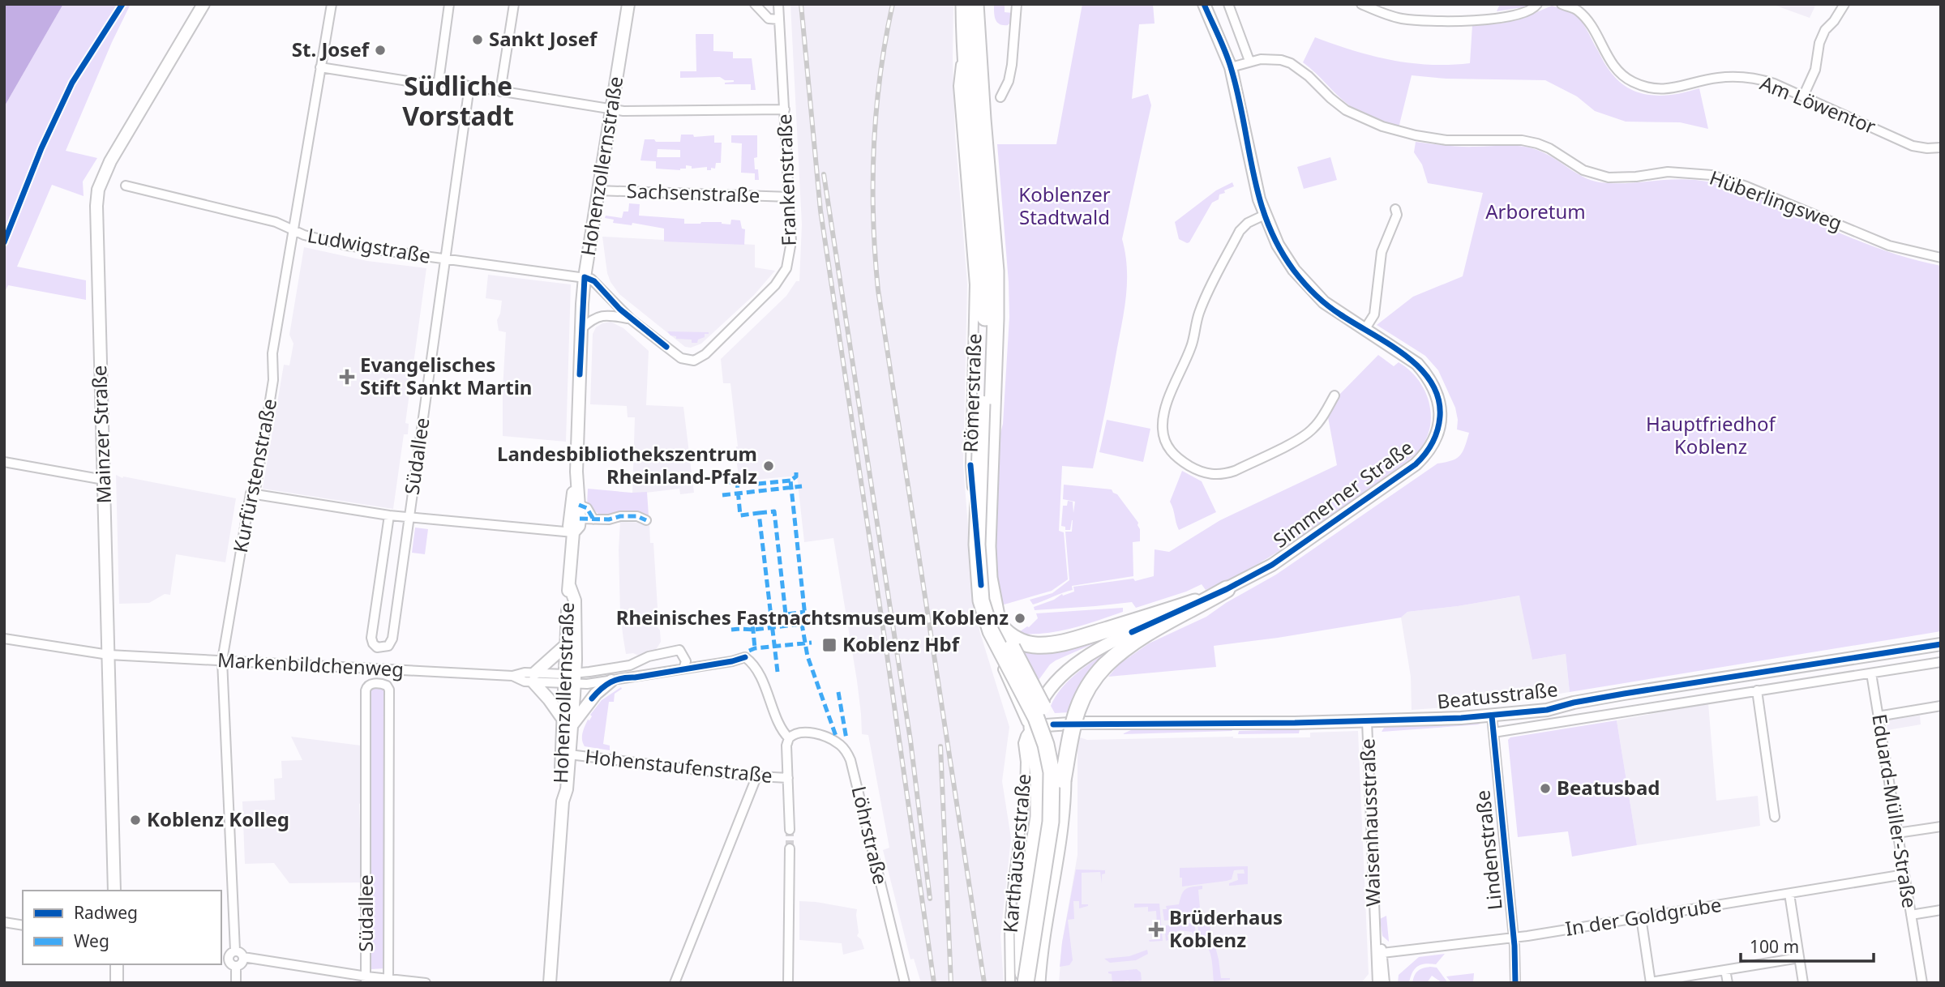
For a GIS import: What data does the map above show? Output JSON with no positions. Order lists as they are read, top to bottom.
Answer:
{
  "streets": {
    "street": [
      "Am Löwentor",
      "Hohenzollernstraße",
      "Frankenstraße",
      "Sachsenstraße",
      "Hüberlingsweg",
      "Ludwigstraße",
      "Römerstraße",
      "Mainzer Straße",
      "Südallee",
      "Kurfürstenstraße",
      "Simmerner Straße",
      "Markenbildchenweg",
      "Beatusstraße",
      "Hohenstaufenstraße",
      "Eduard-Müller-Straße",
      "Waisenhausstraße",
      "Löhrstraße",
      "Lindenstraße",
      "Karthäuserstraße",
      "In der Goldgrube"
    ]
  },
  "crossings": [
    ["Hohenzollernstraße", "Sachsenstraße"],
    ["Hohenzollernstraße", "Ludwigstraße"],
    ["Hohenzollernstraße", "Markenbildchenweg"],
    ["Hohenzollernstraße", "Hohenstaufenstraße"],
    ["Frankenstraße", "Sachsenstraße"],
    ["Hüberlingsweg", "Simmerner Straße"],
    ["Ludwigstraße", "Südallee"],
    ["Ludwigstraße", "Kurfürstenstraße"],
    ["Römerstraße", "Simmerner Straße"],
    ["Römerstraße", "Beatusstraße"],
    ["Römerstraße", "Karthäuserstraße"],
    ["Mainzer Straße", "Markenbildchenweg"],
    ["Kurfürstenstraße", "Markenbildchenweg"],
    ["Simmerner Straße", "Beatusstraße"],
    ["Simmerner Straße", "Karthäuserstraße"],
    ["Markenbildchenweg", "Löhrstraße"],
    ["Beatusstraße", "Eduard-Müller-Straße"],
    ["Beatusstraße", "Waisenhausstraße"],
    ["Beatusstraße", "Lindenstraße"],
    ["Beatusstraße", "Karthäuserstraße"],
    ["Eduard-Müller-Straße", "In der Goldgrube"],
    ["Waisenhausstraße", "In der Goldgrube"],
    ["Lindenstraße", "In der Goldgrube"]
  ],
  "districts": ["Südliche Vorstadt"],
  "parks": ["Koblenzer Stadtwald", "Arboretum", "Hauptfriedhof Koblenz"],
  "places": {
    "other": [
      "Sankt Josef",
      "St. Josef",
      "Landesbibliothekszentrum Rheinland-Pfalz",
      "Rheinisches Fastnachtsmuseum Koblenz",
      "Beatusbad",
      "Koblenz Kolleg"
    ],
    "health": ["Evangelisches Stift Sankt Martin", "Brüderhaus Koblenz"],
    "transit": ["Koblenz Hbf"]
  },
  "legend": ["Radweg", "Weg"],
  "scale_bar": "100 m"
}
